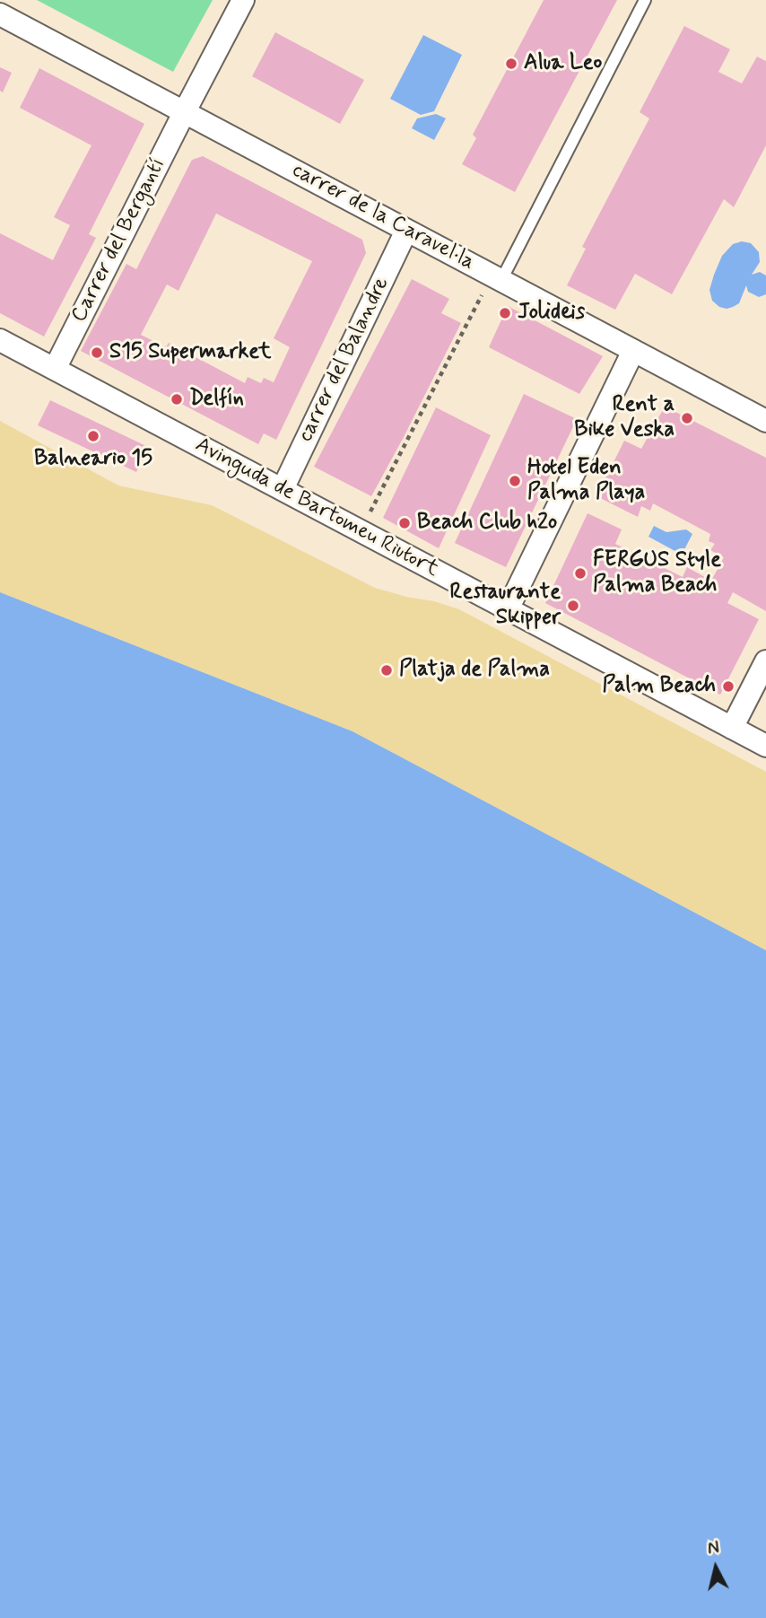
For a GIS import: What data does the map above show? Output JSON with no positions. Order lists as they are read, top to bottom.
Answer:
{
  "streets": {
    "street": [
      "carrer de la Caravel·la",
      "Carrer del Bergantí",
      "carrer del Balandre",
      "Avinguda de Bartomeu Riutort"
    ]
  },
  "crossings": [
    ["carrer de la Caravel·la", "Carrer del Bergantí"],
    ["carrer de la Caravel·la", "carrer del Balandre"],
    ["Carrer del Bergantí", "Avinguda de Bartomeu Riutort"],
    ["carrer del Balandre", "Avinguda de Bartomeu Riutort"]
  ],
  "places": [
    "Alua Leo",
    "Jolideis",
    "S15 Supermarket",
    "Delfín",
    "Rent a Bike Veska",
    "Balneario 15",
    "Hotel Eden Palma Playa",
    "Beach Club h2o",
    "FERGUS Style Palma Beach",
    "Restaurante Skipper",
    "Platja de Palma",
    "Palm Beach"
  ],
  "north": "top"
}
